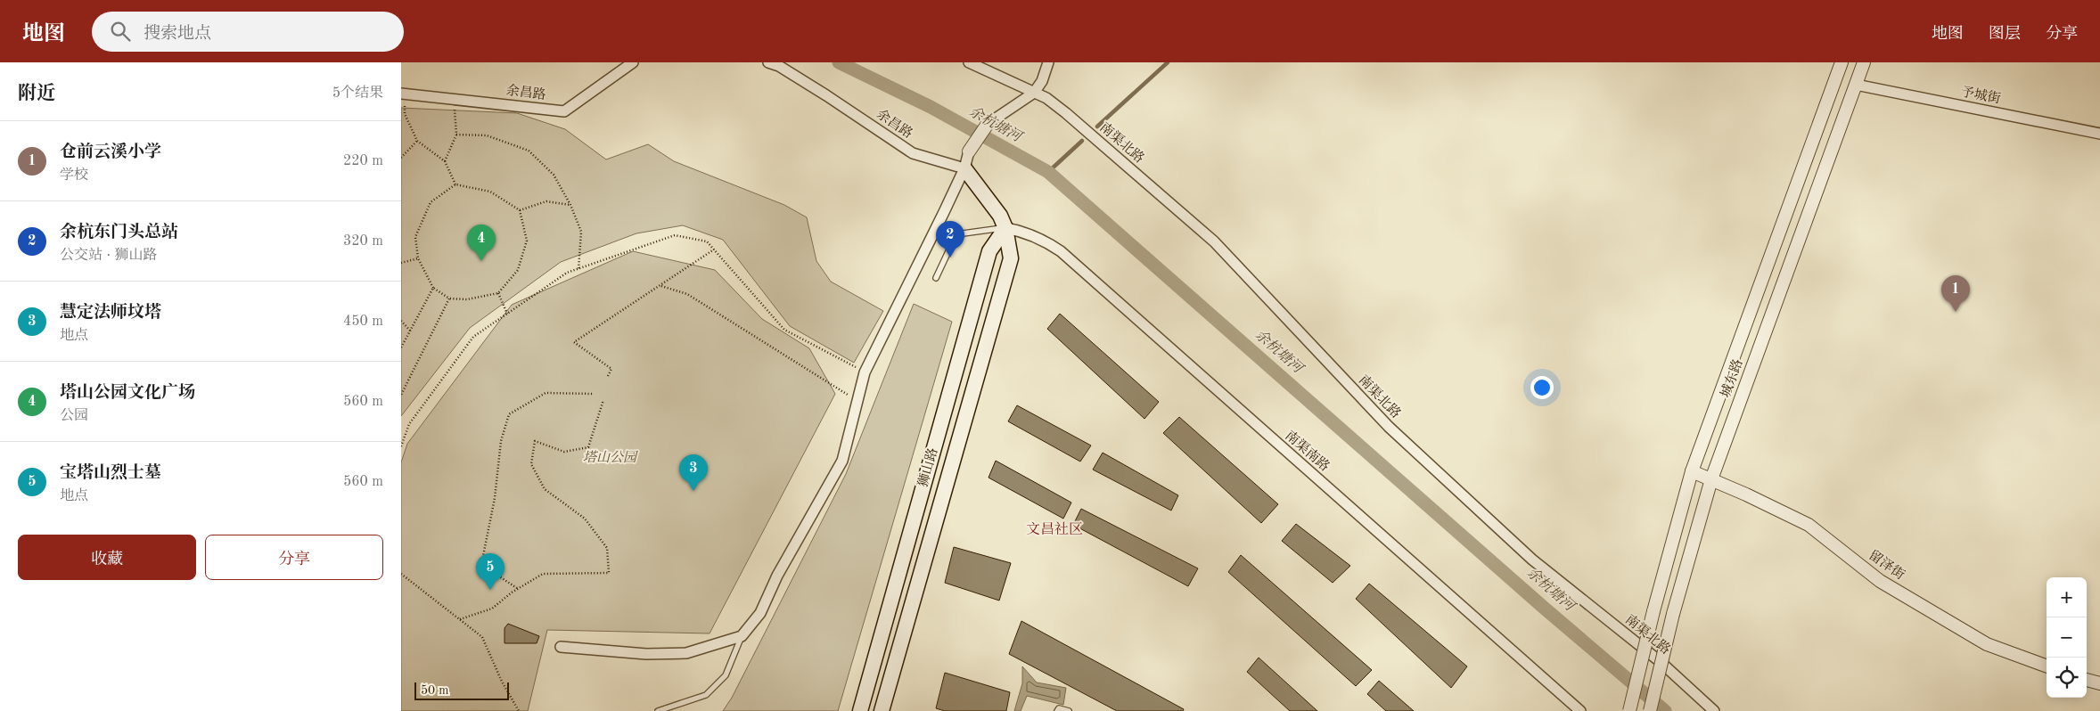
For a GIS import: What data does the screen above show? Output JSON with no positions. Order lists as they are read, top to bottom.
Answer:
{
  "streets": {
    "main road": ["狮山路"],
    "street": [
      "余昌路",
      "予城街",
      "南渠北路",
      "城东路",
      "南渠南路",
      "留泽街"
    ]
  },
  "crossings": [
    ["余昌路", "狮山路"],
    ["予城街", "城东路"],
    ["城东路", "留泽街"],
    ["南渠南路", "狮山路"]
  ],
  "districts": ["文昌社区"],
  "water": ["余杭塘河"],
  "parks": ["塔山公园"],
  "scale_bar": "50 m",
  "page": {
    "header": "地图",
    "search": "搜索地点",
    "nav": ["地图", "图层", "分享"],
    "heading": ["附近", "5个结果"],
    "list": [
      {
        "mark": "1",
        "name": "仓前云溪小学",
        "note": "学校",
        "value": "220 m"
      },
      {
        "mark": "2",
        "name": "余杭东门头总站",
        "note": "公交站 · 狮山路",
        "value": "320 m"
      },
      {
        "mark": "3",
        "name": "慧定法师坟塔",
        "note": "地点",
        "value": "450 m"
      },
      {
        "mark": "4",
        "name": "塔山公园文化广场",
        "note": "公园",
        "value": "560 m"
      },
      {
        "mark": "5",
        "name": "宝塔山烈士墓",
        "note": "地点",
        "value": "560 m"
      }
    ],
    "pins": [
      "2",
      "4",
      "1",
      "3",
      "5"
    ],
    "buttons": ["收藏", "分享"],
    "map_buttons": ["+", "−"],
    "scale": "50 m"
  }
}
